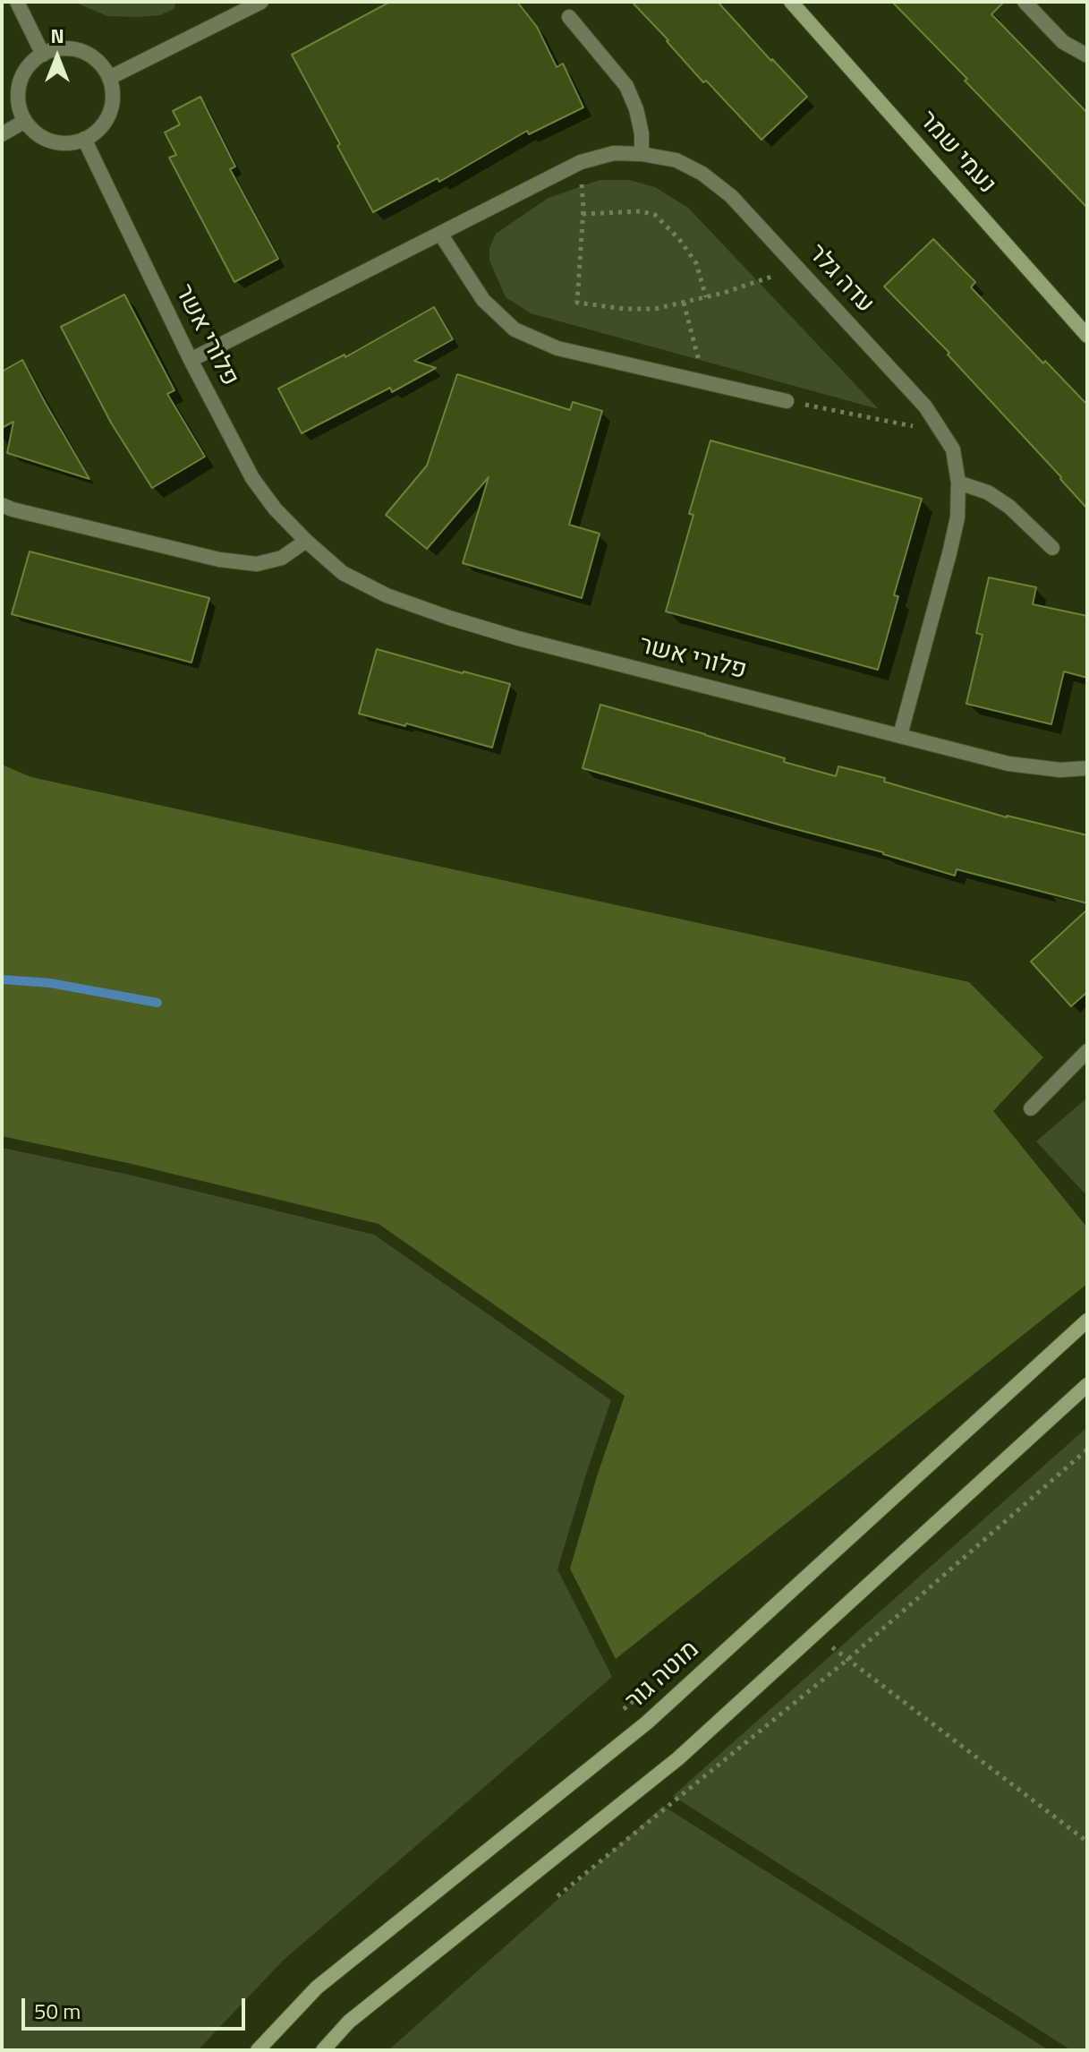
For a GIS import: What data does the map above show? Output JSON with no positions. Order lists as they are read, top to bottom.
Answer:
{
  "streets": {
    "street": [
      "נעמי שמר",
      "עדה גלר",
      "פלורי אשר",
      "מוטה גור"
    ]
  },
  "crossings": [
    ["עדה גלר", "פלורי אשר"]
  ],
  "scale_bar": "50 m",
  "north": "top"
}
